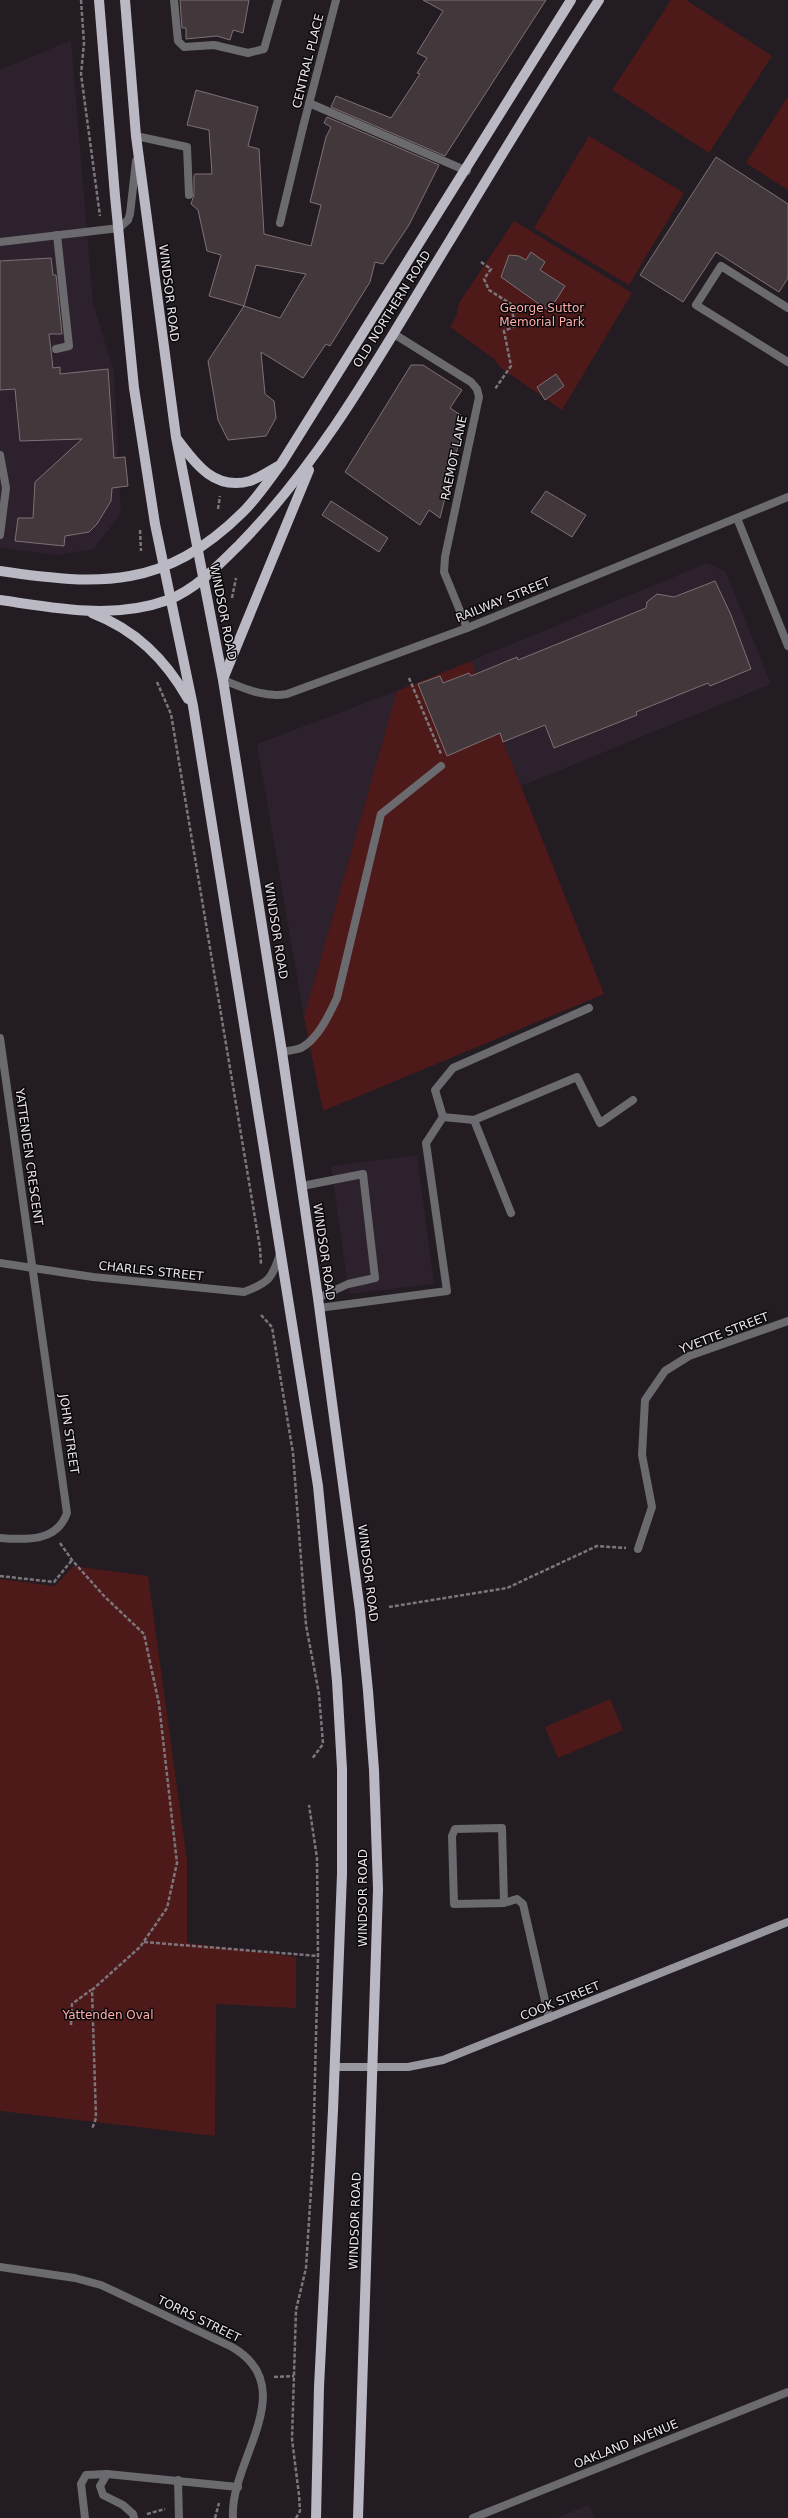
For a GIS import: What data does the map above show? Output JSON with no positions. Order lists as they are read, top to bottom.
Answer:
{
  "streets": {
    "main road": ["WINDSOR ROAD", "OLD NORTHERN ROAD", "COOK STREET"],
    "street": [
      "CENTRAL PLACE",
      "RAEMOT LANE",
      "RAILWAY STREET",
      "YATTENDEN CRESCENT",
      "CHARLES STREET",
      "YVETTE STREET",
      "JOHN STREET",
      "TORRS STREET",
      "OAKLAND AVENUE"
    ]
  },
  "crossings": [
    ["WINDSOR ROAD", "OLD NORTHERN ROAD"],
    ["WINDSOR ROAD", "RAILWAY STREET"],
    ["WINDSOR ROAD", "CHARLES STREET"],
    ["WINDSOR ROAD", "COOK STREET"],
    ["OLD NORTHERN ROAD", "RAEMOT LANE"],
    ["RAEMOT LANE", "RAILWAY STREET"],
    ["YATTENDEN CRESCENT", "CHARLES STREET"],
    ["YATTENDEN CRESCENT", "JOHN STREET"]
  ],
  "parks": ["George Suttor Memorial Park", "Yattenden Oval"]
}
